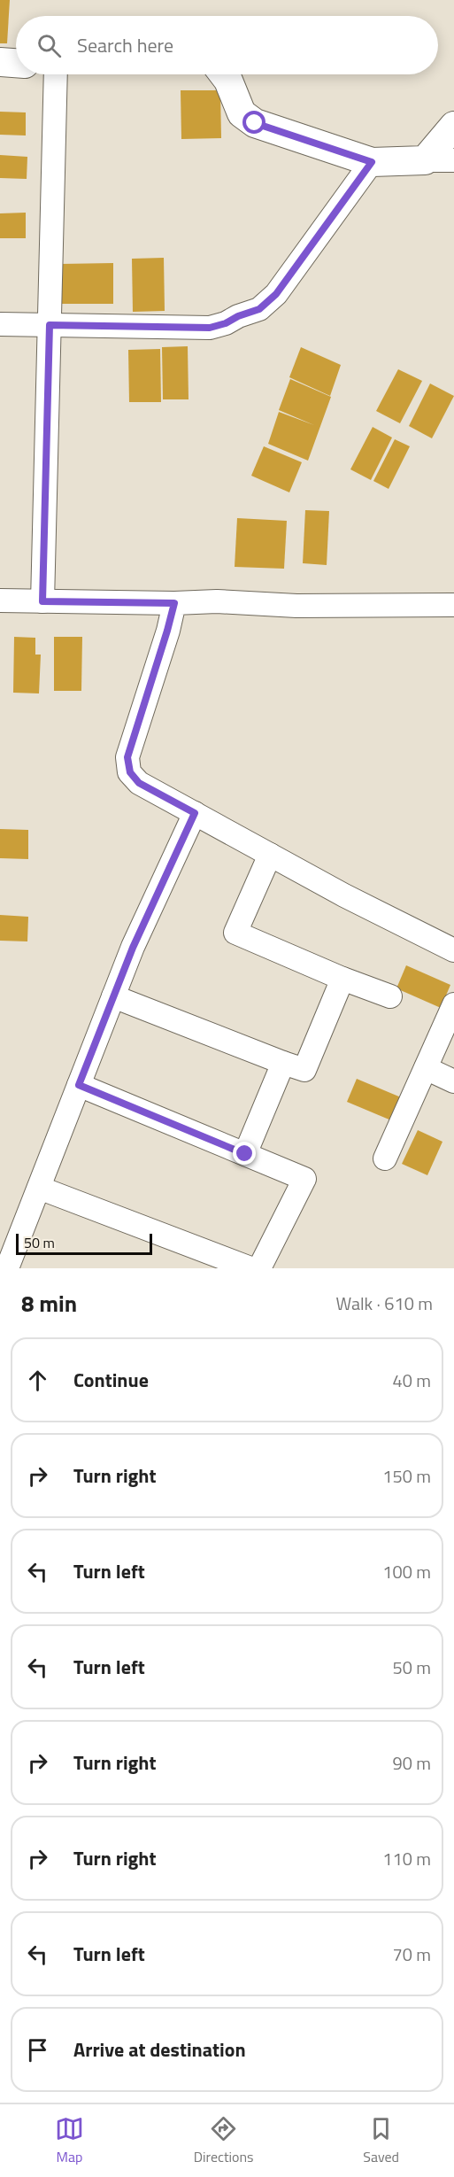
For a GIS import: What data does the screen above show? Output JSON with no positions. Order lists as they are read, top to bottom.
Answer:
{
  "scale_bar": "50 m",
  "page": {
    "search": "Search here",
    "scale": "50 m",
    "heading": ["8 min", "Walk · 610 m"],
    "list": [
      ["Continue", "40 m"],
      ["Turn right", "150 m"],
      ["Turn left", "100 m"],
      ["Turn left", "50 m"],
      ["Turn right", "90 m"],
      ["Turn right", "110 m"],
      ["Turn left", "70 m"],
      "Arrive at destination"
    ],
    "nav": ["Map", "Directions", "Saved"]
  }
}
